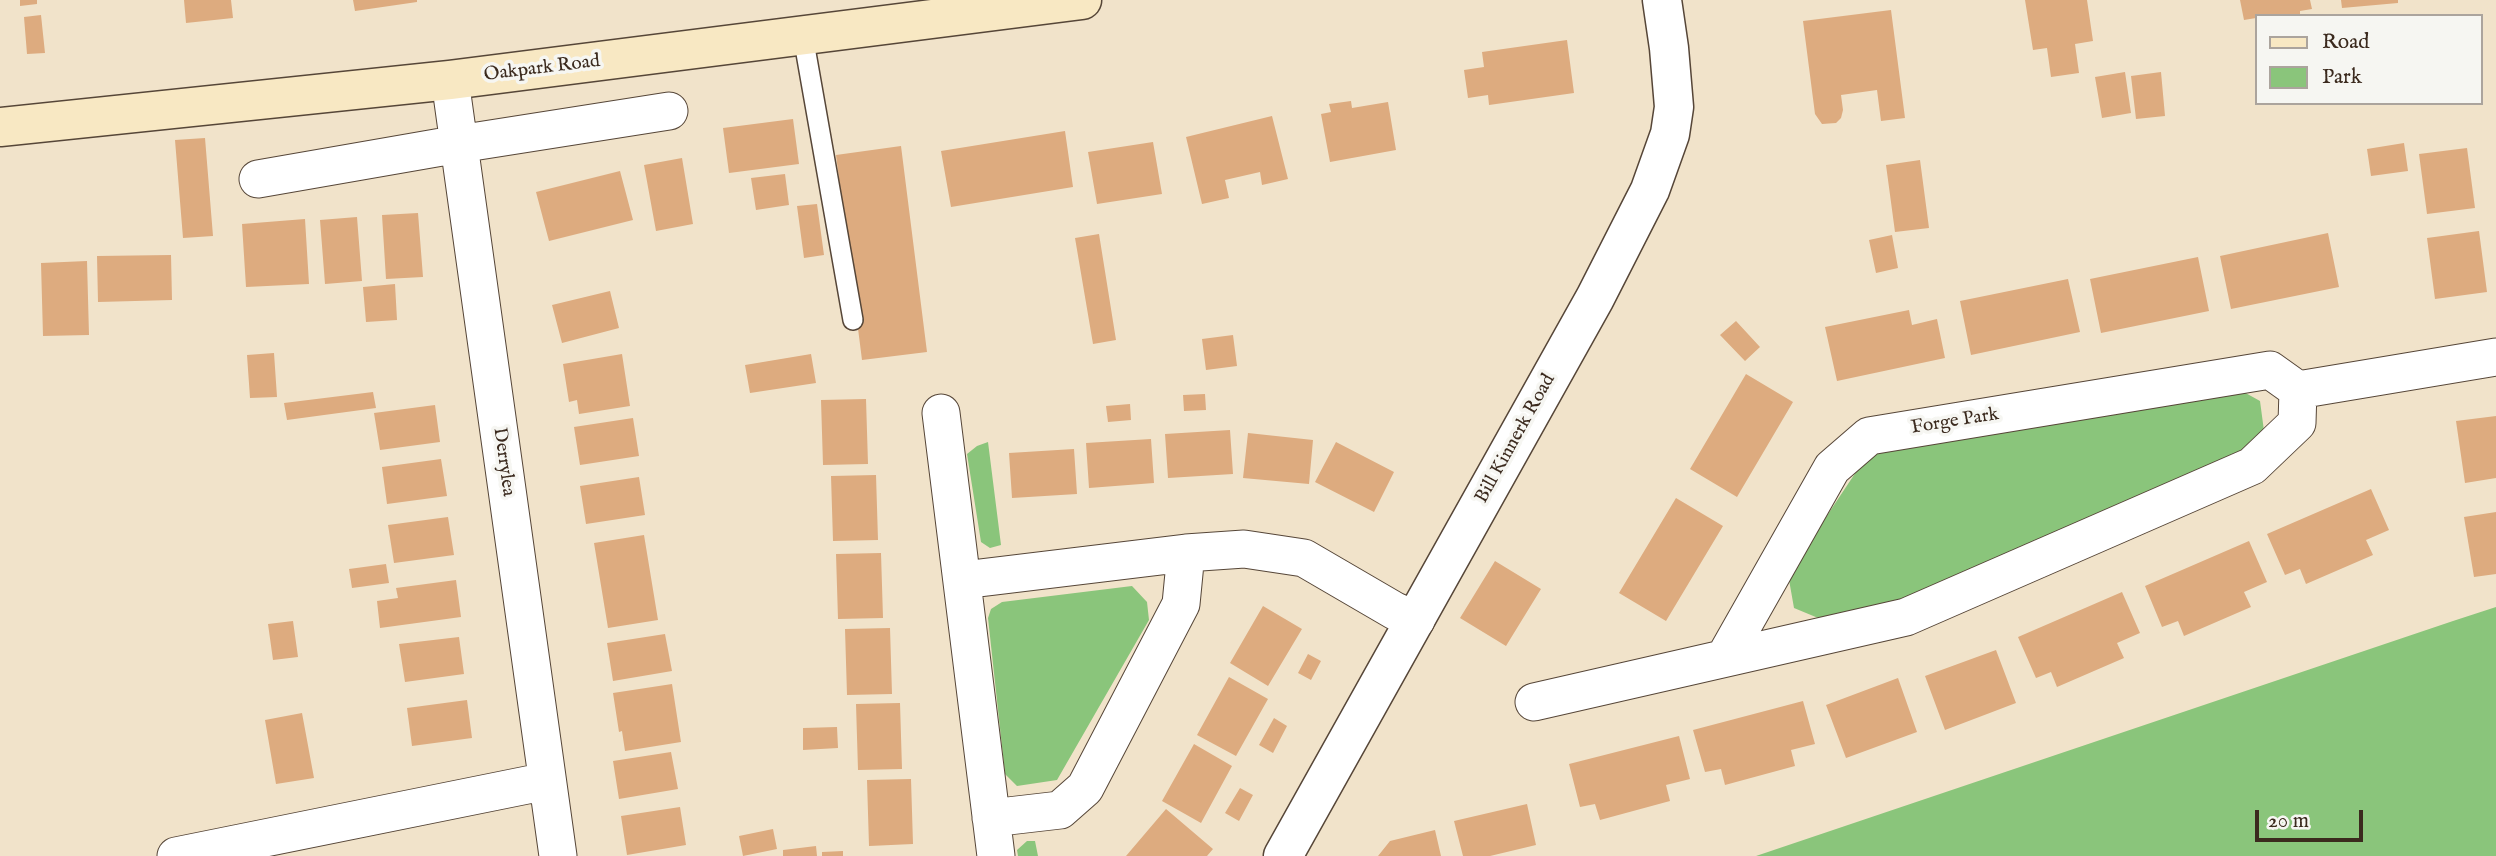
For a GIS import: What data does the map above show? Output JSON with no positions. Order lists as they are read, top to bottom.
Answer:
{
  "streets": {
    "main road": ["Oakpark Road"],
    "street": ["Forge Park", "Bill Kinnerk Road", "Derrylea"]
  },
  "crossings": [
    ["Oakpark Road", "Derrylea"]
  ],
  "legend": ["Road", "Park"],
  "scale_bar": "20 m"
}
